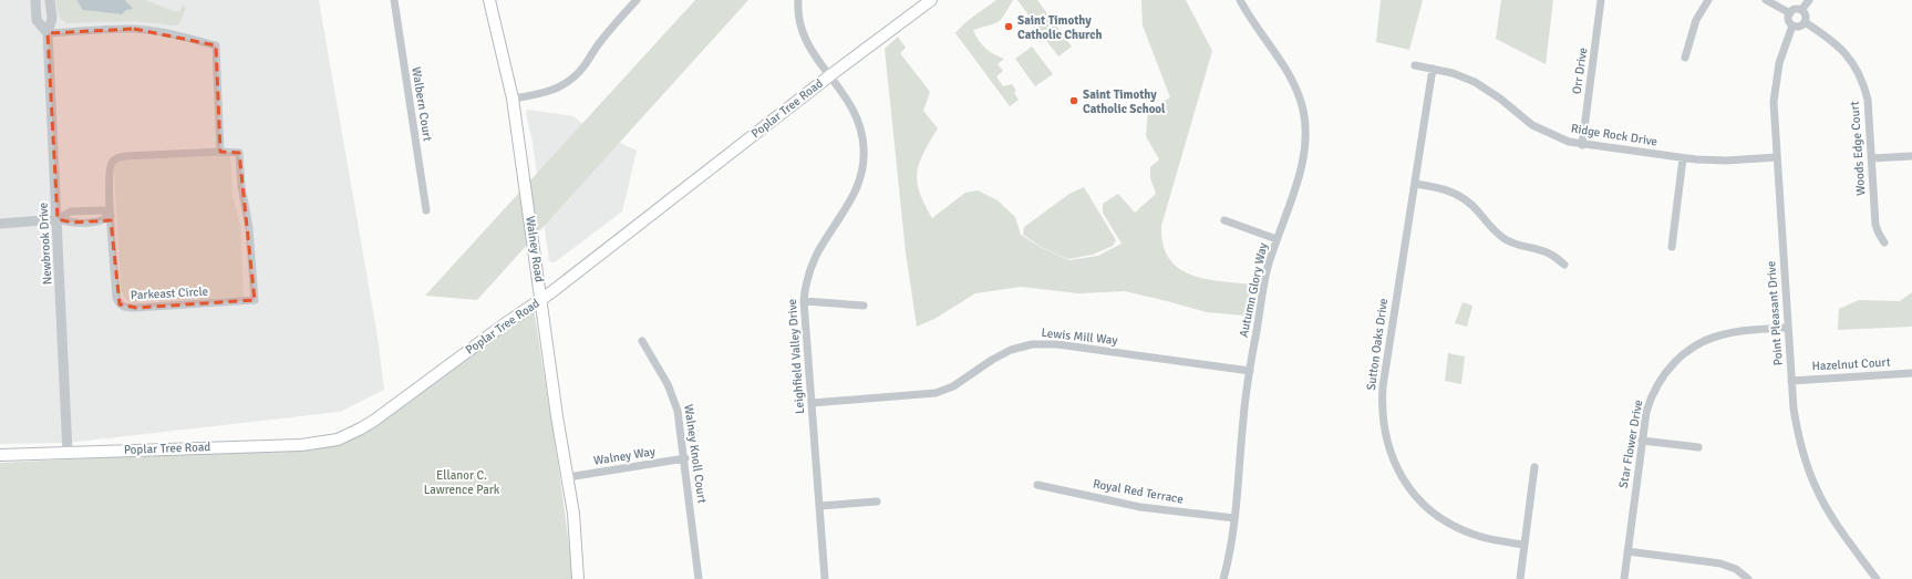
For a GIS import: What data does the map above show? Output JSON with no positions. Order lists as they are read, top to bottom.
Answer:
{
  "streets": {
    "main road": ["Poplar Tree Road", "Walney Road"],
    "street": [
      "Orr Drive",
      "Walbern Court",
      "Ridge Rock Drive",
      "Woods Edge Court",
      "Newbrook Drive",
      "Autumn Glory Way",
      "Parkeast Circle",
      "Point Pleasant Drive",
      "Lewis Mill Way",
      "Sutton Oaks Drive",
      "Leighfield Valley Drive",
      "Hazelnut Court",
      "Star Flower Drive",
      "Walney Knoll Court",
      "Walney Way",
      "Royal Red Terrace"
    ]
  },
  "crossings": [
    ["Orr Drive", "Ridge Rock Drive"],
    ["Poplar Tree Road", "Newbrook Drive"],
    ["Poplar Tree Road", "Walney Road"],
    ["Poplar Tree Road", "Leighfield Valley Drive"],
    ["Ridge Rock Drive", "Point Pleasant Drive"],
    ["Ridge Rock Drive", "Sutton Oaks Drive"],
    ["Woods Edge Court", "Point Pleasant Drive"],
    ["Walney Road", "Walney Way"],
    ["Autumn Glory Way", "Lewis Mill Way"],
    ["Autumn Glory Way", "Royal Red Terrace"],
    ["Point Pleasant Drive", "Hazelnut Court"],
    ["Point Pleasant Drive", "Star Flower Drive"],
    ["Lewis Mill Way", "Leighfield Valley Drive"],
    ["Walney Knoll Court", "Walney Way"]
  ],
  "parks": ["Ellanor C. Lawrence Park"],
  "places": ["Saint Timothy Catholic Church", "Saint Timothy Catholic School"]
}
